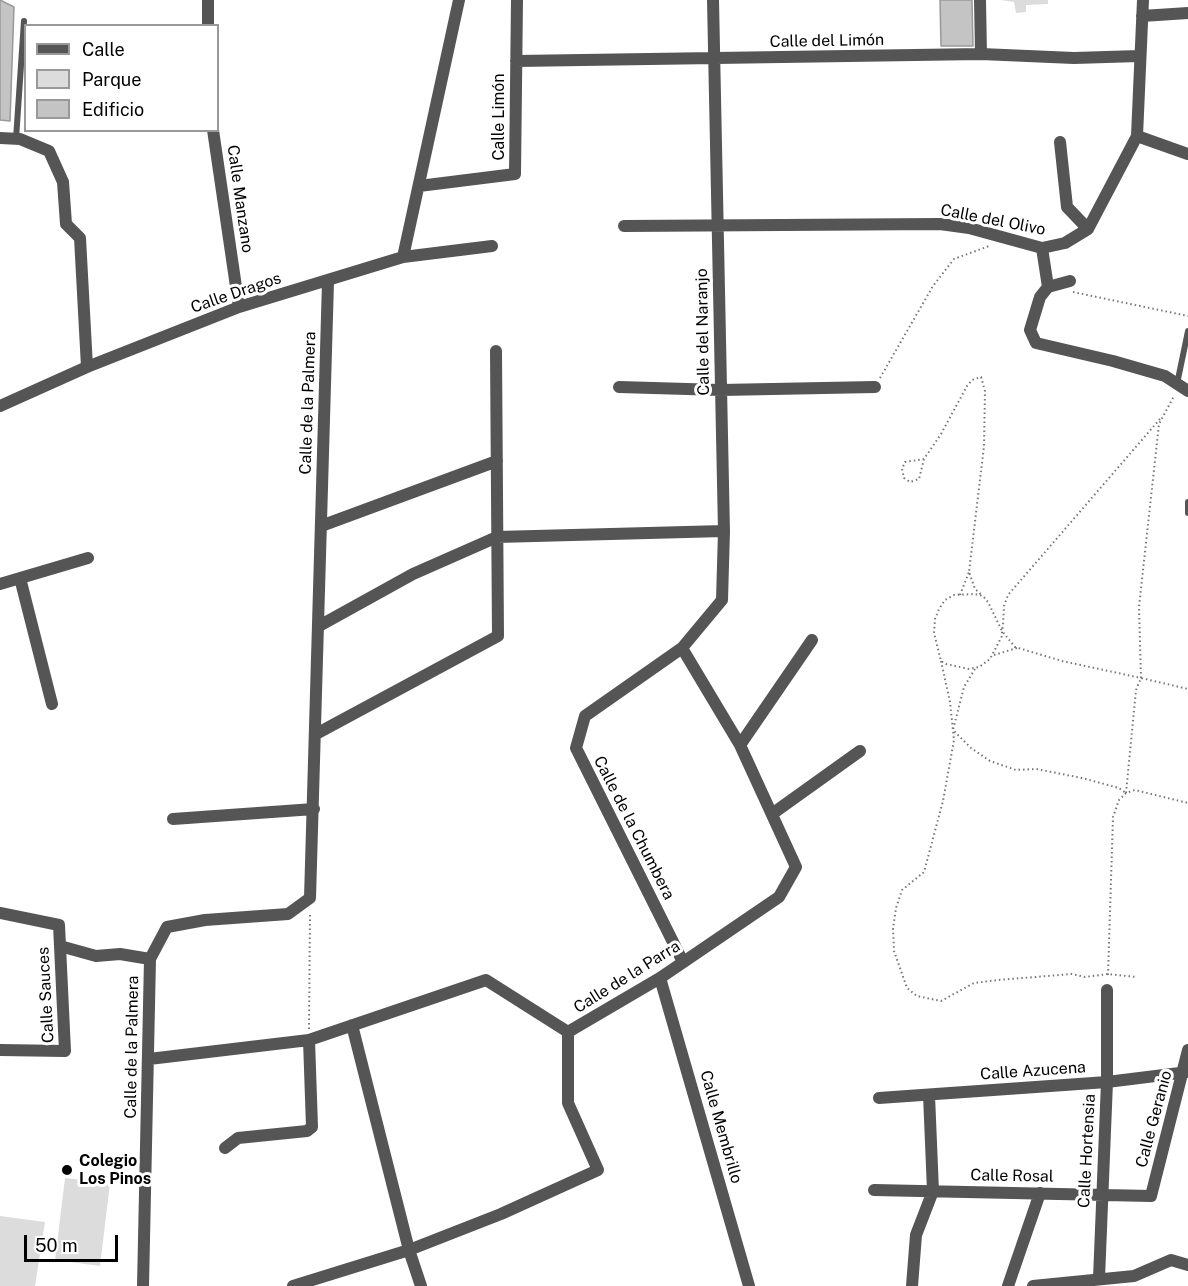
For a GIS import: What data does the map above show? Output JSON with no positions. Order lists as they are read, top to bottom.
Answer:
{
  "streets": {
    "street": [
      "Calle del Limón",
      "Calle Limón",
      "Calle Manzano",
      "Calle del Olivo",
      "Calle Dragos",
      "Calle del Naranjo",
      "Calle de la Palmera",
      "Calle de la Chumbera",
      "Calle de la Parra",
      "Calle Sauces",
      "Calle Azucena",
      "Calle Geranio",
      "Calle Membrillo",
      "Calle Hortensia",
      "Calle Rosal"
    ]
  },
  "crossings": [
    ["Calle del Limón", "Calle Limón"],
    ["Calle del Limón", "Calle del Naranjo"],
    ["Calle Manzano", "Calle Dragos"],
    ["Calle del Olivo", "Calle del Naranjo"],
    ["Calle Dragos", "Calle de la Palmera"],
    ["Calle del Naranjo", "Calle de la Chumbera"],
    ["Calle del Naranjo", "Calle de la Parra"],
    ["Calle de la Palmera", "Calle de la Parra"],
    ["Calle de la Chumbera", "Calle de la Parra"],
    ["Calle de la Parra", "Calle Membrillo"],
    ["Calle Azucena", "Calle Geranio"],
    ["Calle Azucena", "Calle Hortensia"],
    ["Calle Geranio", "Calle Rosal"],
    ["Calle Hortensia", "Calle Rosal"]
  ],
  "places": ["Colegio Los Pinos"],
  "legend": ["Calle", "Parque", "Edificio"],
  "scale_bar": "50 m"
}
